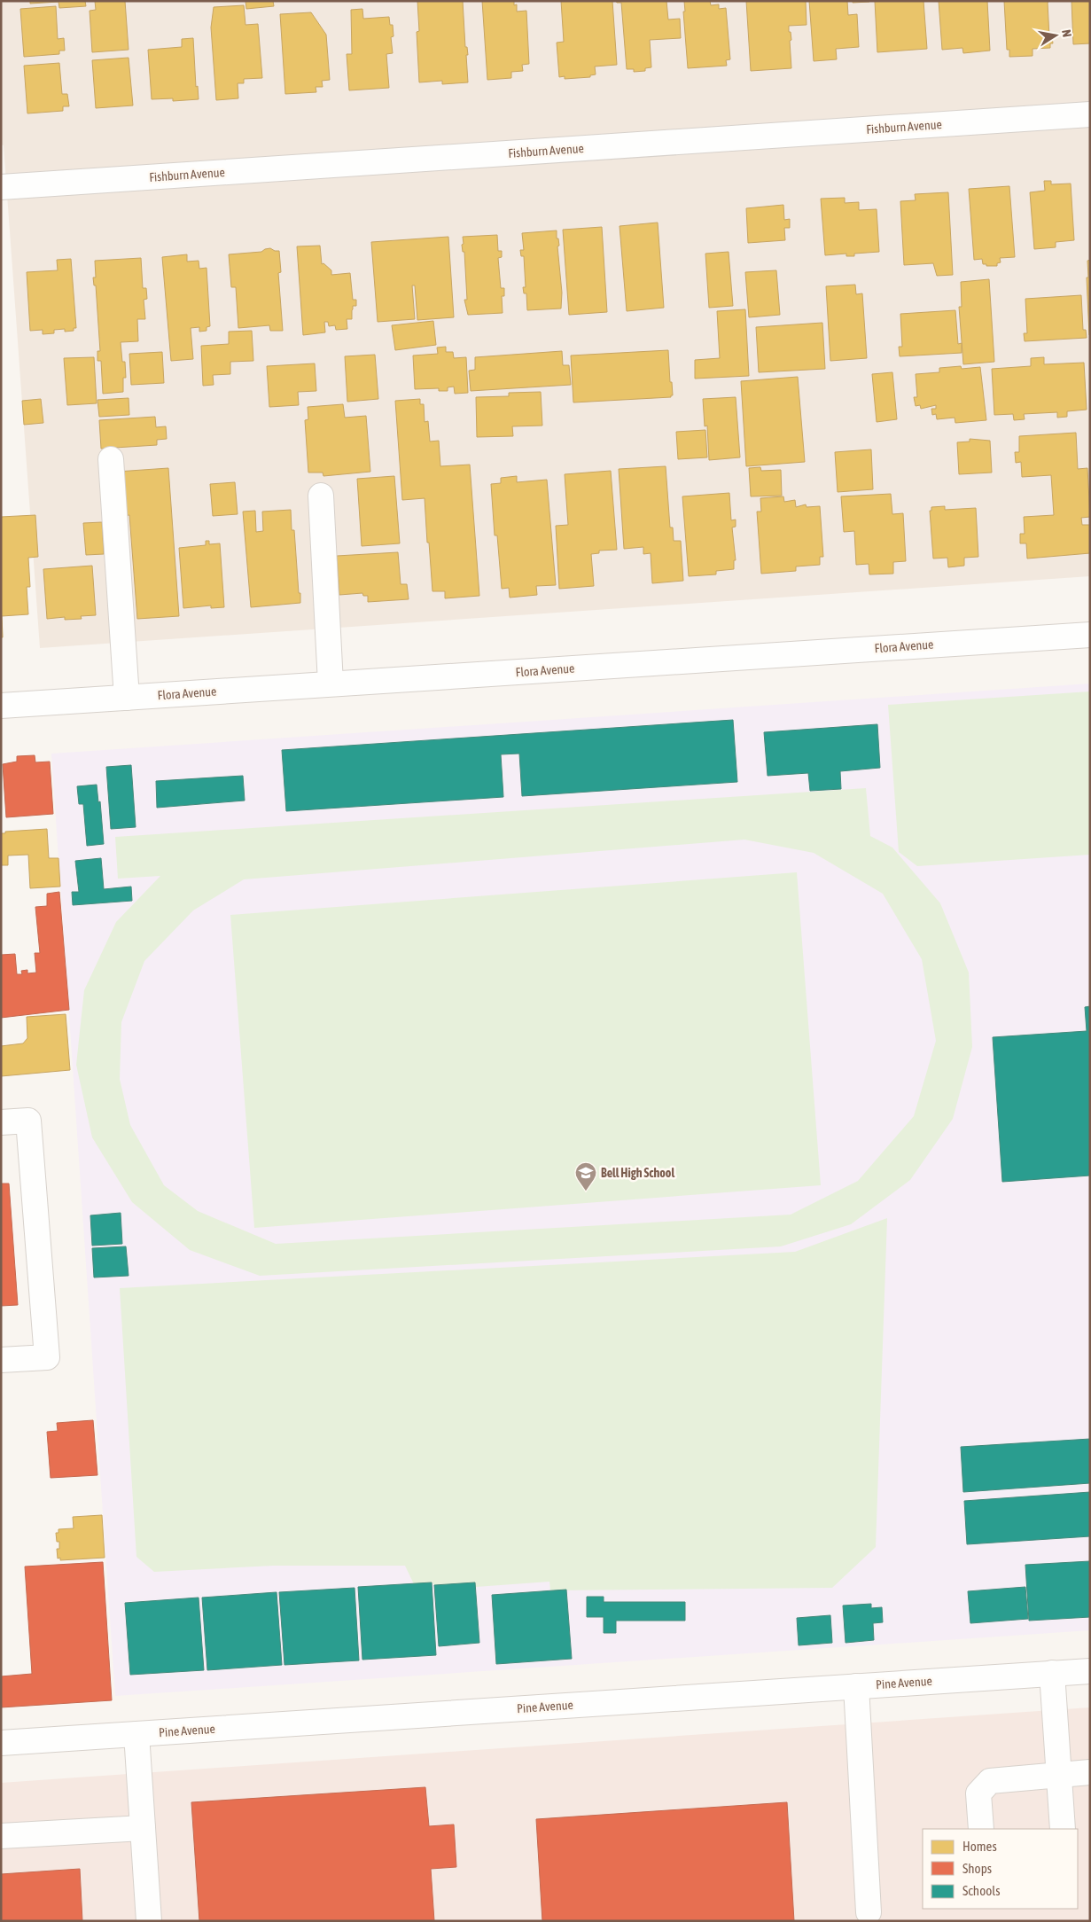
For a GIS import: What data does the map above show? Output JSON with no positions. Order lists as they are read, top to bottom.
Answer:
{
  "streets": {
    "street": ["Fishburn Avenue", "Flora Avenue", "Pine Avenue"]
  },
  "places": {
    "school or university": ["Bell High School"]
  },
  "legend": ["Homes", "Shops", "Schools"],
  "north": "right"
}
